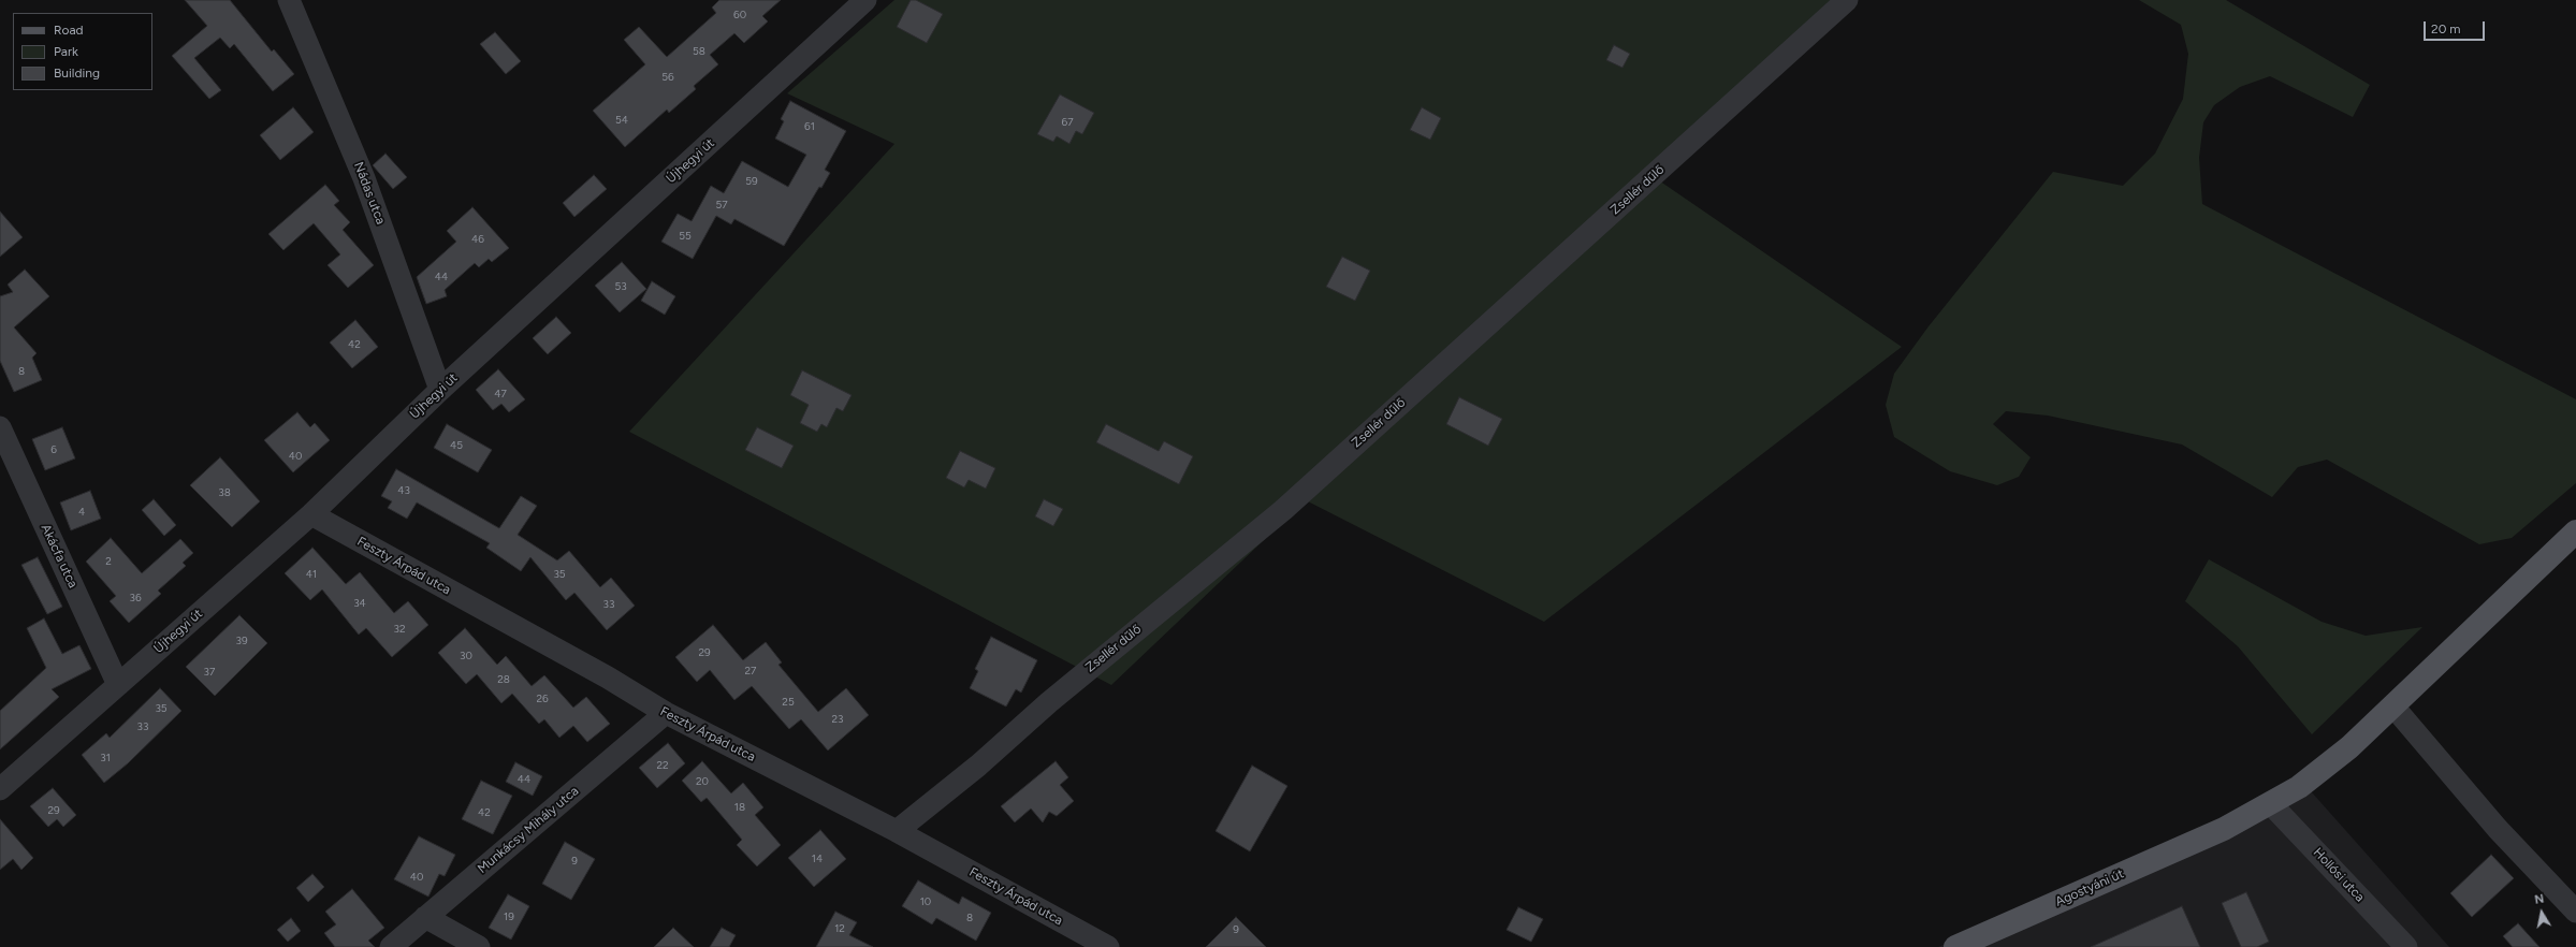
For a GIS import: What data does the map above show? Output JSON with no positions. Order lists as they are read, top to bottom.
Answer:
{
  "streets": {
    "main road": ["Agostyáni út"],
    "street": [
      "Újhegyi út",
      "Zsellér dűlő",
      "Nádas utca",
      "Akácfa utca",
      "Feszty Árpád utca",
      "Munkácsy Mihály utca",
      "Hollósi utca"
    ]
  },
  "crossings": [
    ["Újhegyi út", "Nádas utca"],
    ["Újhegyi út", "Akácfa utca"],
    ["Újhegyi út", "Feszty Árpád utca"],
    ["Zsellér dűlő", "Feszty Árpád utca"],
    ["Feszty Árpád utca", "Munkácsy Mihály utca"],
    ["Hollósi utca", "Agostyáni út"]
  ],
  "house_numbers": [
    "60",
    "58",
    "56",
    "54",
    "67",
    "61",
    "59",
    "57",
    "55",
    "46",
    "44",
    "53",
    "42",
    "8",
    "47",
    "45",
    "6",
    "40",
    "43",
    "38",
    "4",
    "2",
    "41",
    "35",
    "36",
    "34",
    "33",
    "32",
    "39",
    "29",
    "30",
    "27",
    "37",
    "28",
    "26",
    "25",
    "35",
    "23",
    "33",
    "31",
    "22",
    "44",
    "20",
    "18",
    "29",
    "42",
    "14",
    "9",
    "40",
    "10",
    "19",
    "8",
    "12",
    "9"
  ],
  "legend": ["Road", "Park", "Building"],
  "scale_bar": "20 m",
  "north": "top"
}
